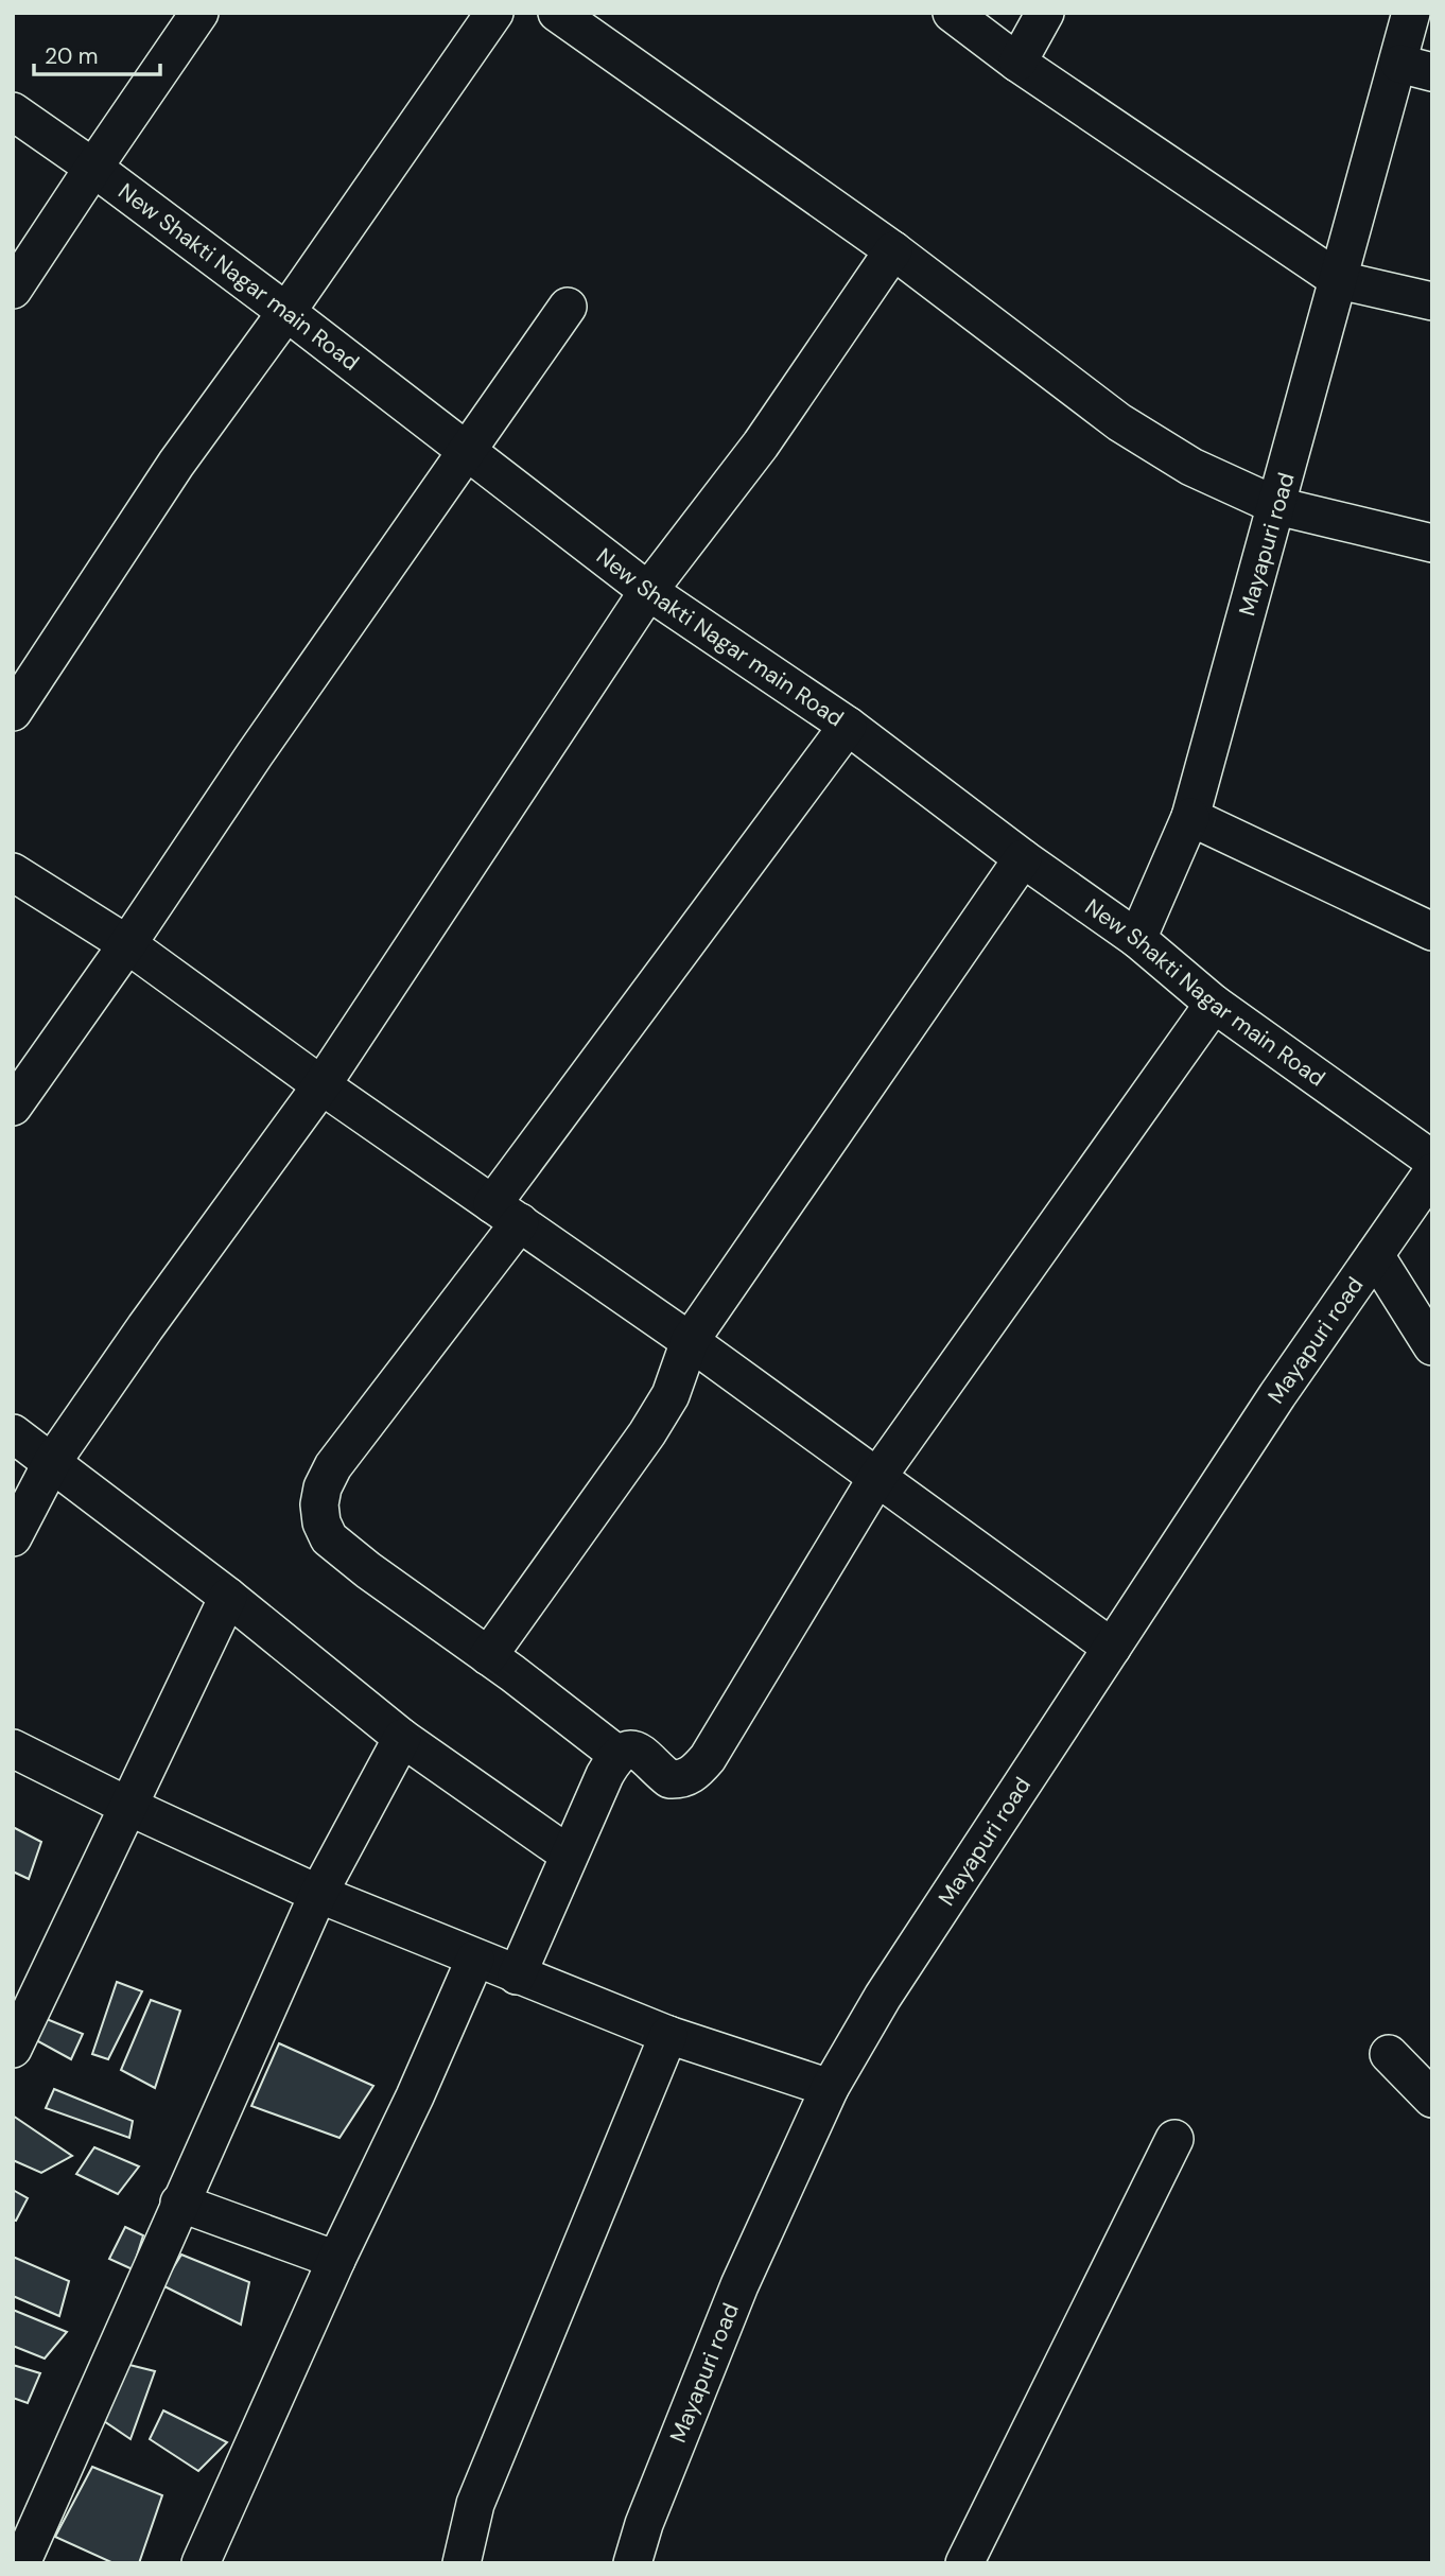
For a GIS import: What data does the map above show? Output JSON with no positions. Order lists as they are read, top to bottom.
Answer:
{
  "streets": {
    "street": ["New Shakti Nagar main Road", "Mayapuri road"]
  },
  "crossings": [
    ["New Shakti Nagar main Road", "Mayapuri road"]
  ],
  "scale_bar": "20 m"
}
